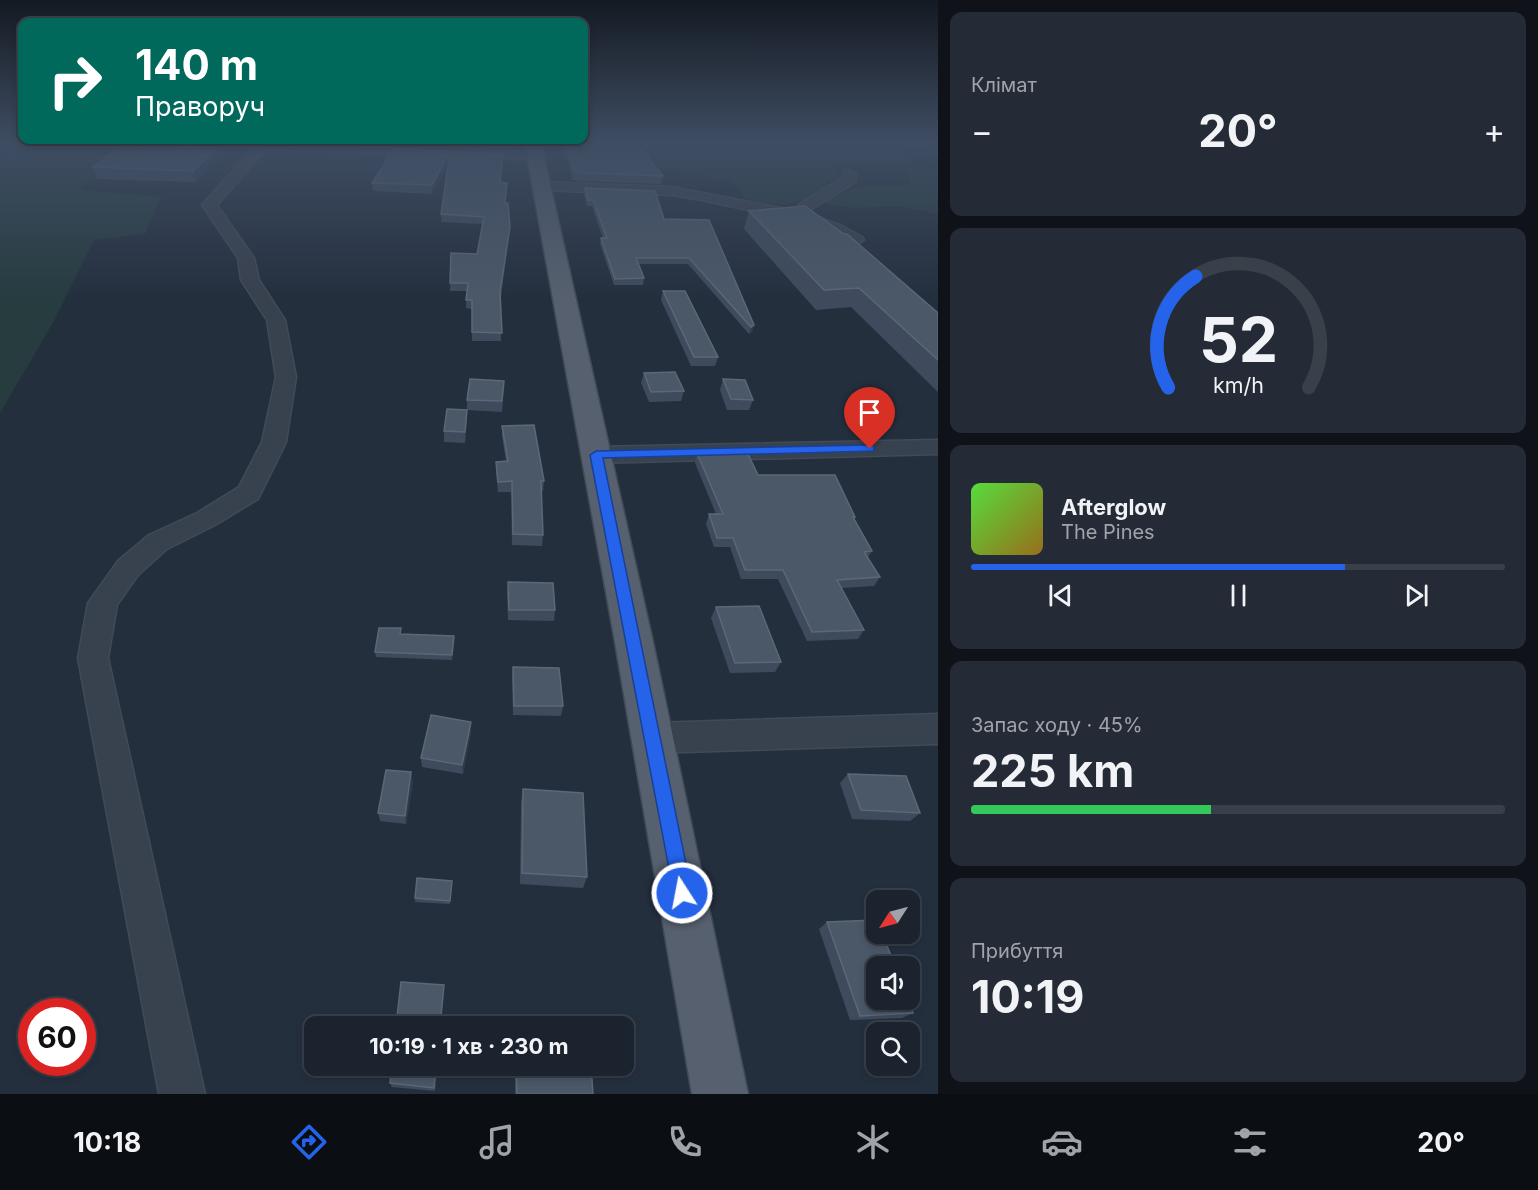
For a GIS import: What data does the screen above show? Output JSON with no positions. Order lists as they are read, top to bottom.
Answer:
{
  "north": "bottom left",
  "page": {
    "tile": [
      "Клімат",
      ["Запас ходу · 45%", "225 km"],
      ["Прибуття", "10:19"]
    ],
    "turn": ["140 m", "Праворуч"],
    "heat": ["−", "20°", "+"],
    "song": ["Afterglow", "The Pines"],
    "limit": "60",
    "trip": "10:19 · 1 хв · 230 m",
    "tabs": ["10:18", "20°"],
    "gauge": ["52", "km/h"]
  }
}
